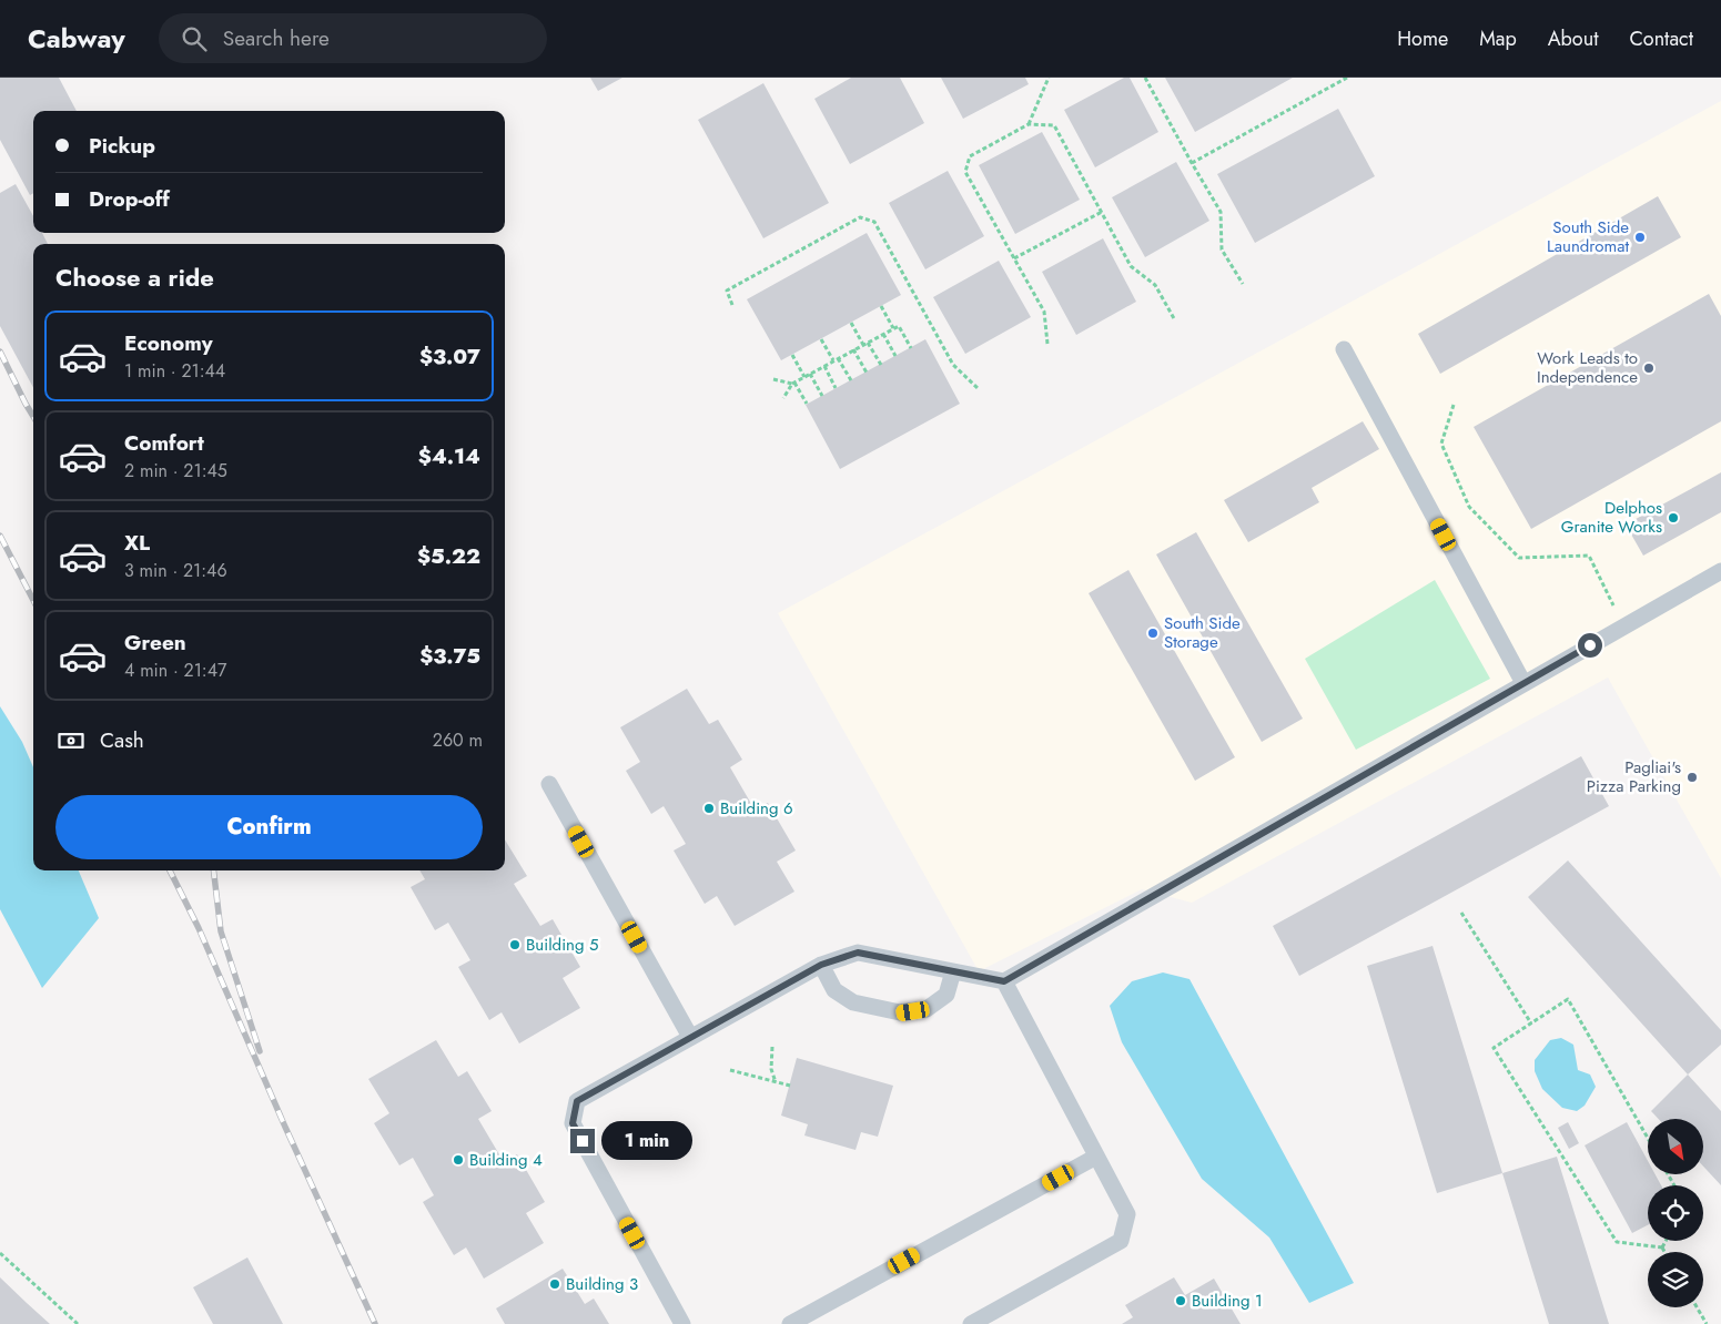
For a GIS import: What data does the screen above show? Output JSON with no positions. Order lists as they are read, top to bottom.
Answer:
{
  "places": [
    "South Side Laundromat",
    "Work Leads to Independence",
    "Delphos Granite Works",
    "South Side Storage",
    "Pagliai's Pizza Parking",
    "Building 6",
    "Building 5",
    "Building 4",
    "Building 3",
    "Building 1"
  ],
  "north": "bottom right",
  "page": {
    "header": "Cabway",
    "search": "Search here",
    "nav": [
      "Home",
      "Map",
      "About",
      "Contact"
    ],
    "banner": ["Pickup", "Drop-off"],
    "heading": "Choose a ride",
    "list": [
      {
        "name": "Economy",
        "note": "1 min · 21:44",
        "value": "$3.07"
      },
      {
        "name": "Comfort",
        "note": "2 min · 21:45",
        "value": "$4.14"
      },
      {
        "name": "XL",
        "note": "3 min · 21:46",
        "value": "$5.22"
      },
      {
        "name": "Green",
        "note": "4 min · 21:47",
        "value": "$3.75"
      }
    ],
    "pay": ["Cash", "260 m"],
    "buttons": "Confirm",
    "bubble": "1 min"
  }
}
